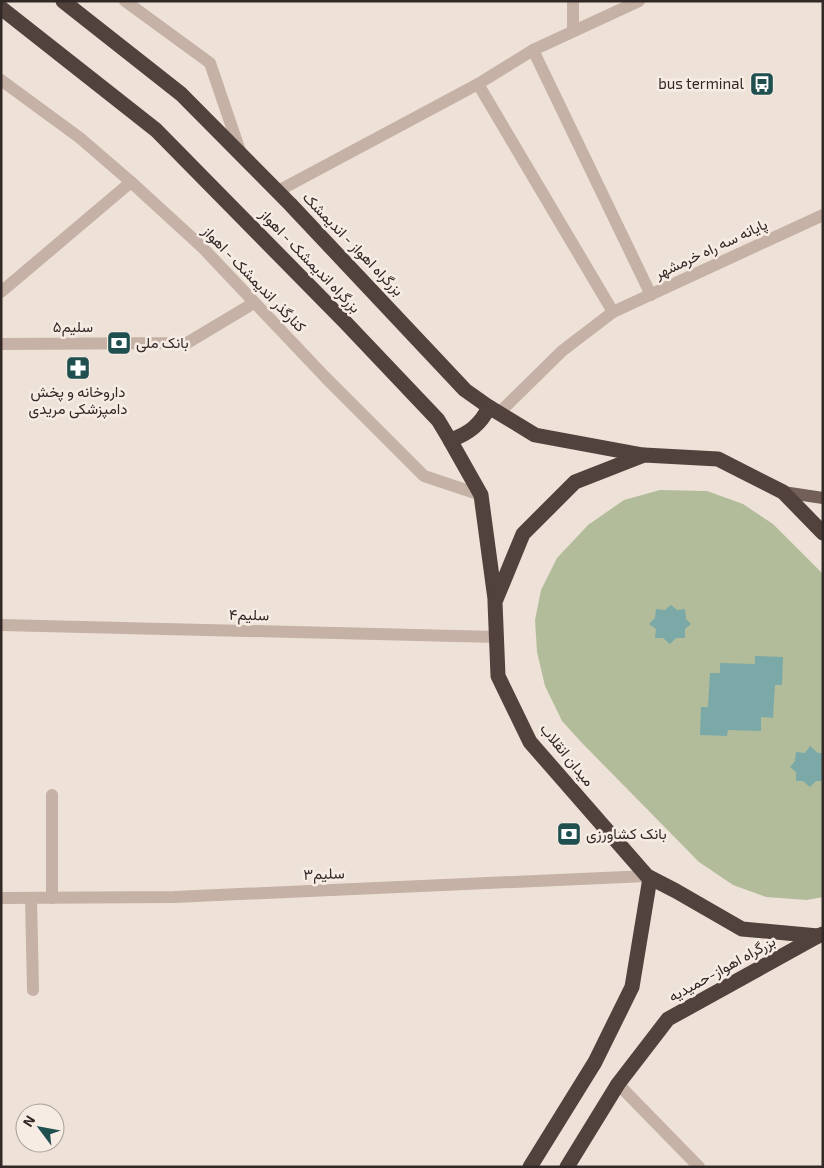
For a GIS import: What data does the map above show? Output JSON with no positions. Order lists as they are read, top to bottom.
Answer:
{
  "streets": {
    "highway": [
      "بزرگراه اهواز - اندیمشک",
      "بزرگراه اندیمشک - اهواز",
      "میدان انقلاب",
      "بزرگراه اهواز-حمیدیه"
    ],
    "street": [
      "پایانه سه راه خرمشهر",
      "کنارگذر اندیمشک - اهواز",
      "سلیم۵",
      "سلیم۴",
      "سلیم۳"
    ]
  },
  "crossings": [
    ["بزرگراه اهواز - اندیمشک", "پایانه سه راه خرمشهر"],
    ["بزرگراه اهواز - اندیمشک", "میدان انقلاب"],
    ["بزرگراه اندیمشک - اهواز", "کنارگذر اندیمشک - اهواز"],
    ["بزرگراه اندیمشک - اهواز", "میدان انقلاب"],
    ["کنارگذر اندیمشک - اهواز", "سلیم۵"],
    ["سلیم۴", "میدان انقلاب"],
    ["میدان انقلاب", "سلیم۳"],
    ["میدان انقلاب", "بزرگراه اهواز-حمیدیه"]
  ],
  "places": {
    "bus stop": ["bus terminal"],
    "bank": ["بانک ملی", "بانک کشاورزی"],
    "pharmacy": ["داروخانه و پخش دامپزشکی مریدی"]
  },
  "north": "top left"
}
